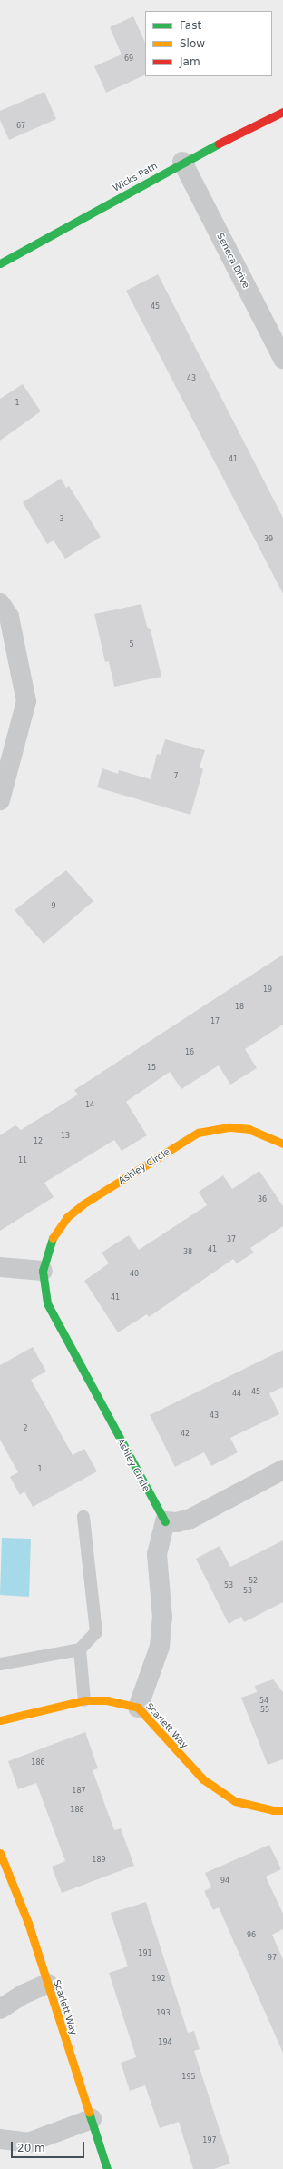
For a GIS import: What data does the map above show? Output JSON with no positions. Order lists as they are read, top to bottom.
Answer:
{
  "streets": {
    "street": [
      "Wicks Path",
      "Seneca Drive",
      "Ashley Circle",
      "Scarlett Way"
    ]
  },
  "crossings": [
    ["Wicks Path", "Seneca Drive"]
  ],
  "house_numbers": [
    "69",
    "67",
    "45",
    "43",
    "1",
    "41",
    "3",
    "39",
    "5",
    "7",
    "9",
    "19",
    "18",
    "17",
    "16",
    "15",
    "14",
    "13",
    "12",
    "11",
    "36",
    "37",
    "41",
    "38",
    "40",
    "41",
    "45",
    "44",
    "43",
    "2",
    "42",
    "1",
    "52",
    "53",
    "53",
    "54",
    "55",
    "186",
    "187",
    "188",
    "189",
    "94",
    "96",
    "191",
    "97",
    "192",
    "193",
    "194",
    "195",
    "197"
  ],
  "legend": ["Fast", "Slow", "Jam"],
  "scale_bar": "20 m"
}
